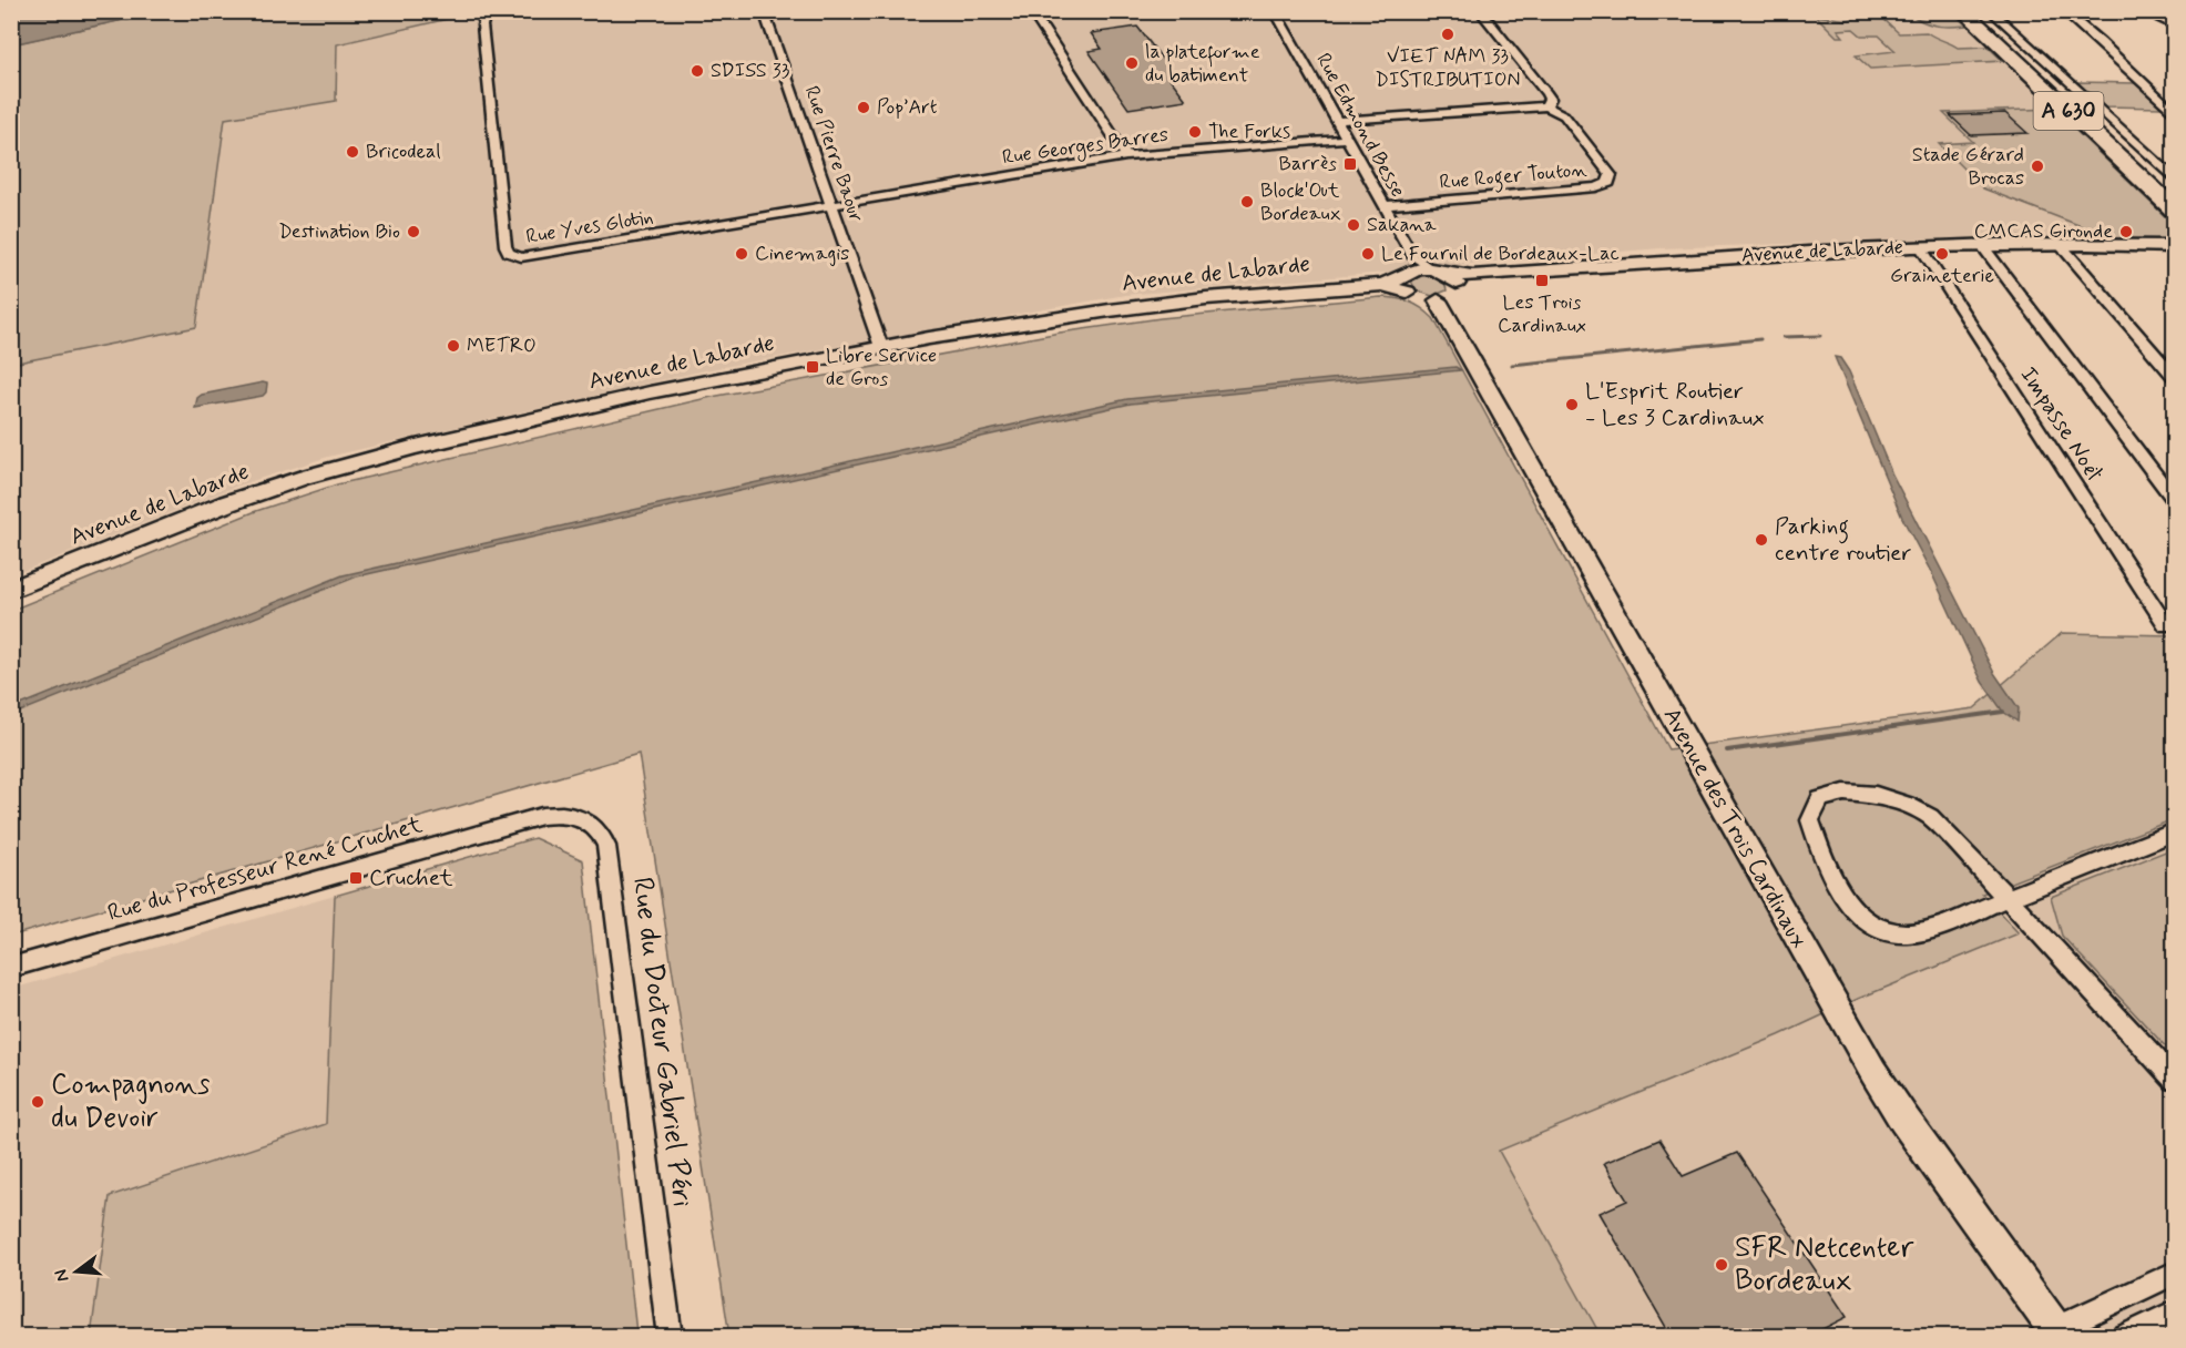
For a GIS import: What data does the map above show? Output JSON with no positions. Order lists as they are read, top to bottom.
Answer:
{
  "streets": {
    "highway": ["A 630"],
    "main road": ["Avenue de Labarde", "Avenue des Trois Cardinaux"],
    "street": [
      "Rue Edmond Besse",
      "Rue Georges Barres",
      "Rue Pierre Baour",
      "Rue Roger Touton",
      "Rue Yves Glotin",
      "Impasse Noël",
      "Rue du Professeur René Cruchet",
      "Rue du Docteur Gabriel Péri"
    ]
  },
  "crossings": [
    ["Rue Edmond Besse", "Rue Georges Barres"],
    ["Rue Edmond Besse", "Rue Roger Touton"],
    ["Rue Edmond Besse", "Avenue de Labarde"],
    ["Rue Georges Barres", "Rue Pierre Baour"],
    ["Rue Georges Barres", "Rue Yves Glotin"],
    ["Rue Pierre Baour", "Rue Yves Glotin"],
    ["Rue Pierre Baour", "Avenue de Labarde"],
    ["Avenue de Labarde", "Impasse Noël"],
    ["Avenue de Labarde", "Avenue des Trois Cardinaux"],
    ["Rue du Professeur René Cruchet", "Rue du Docteur Gabriel Péri"]
  ],
  "places": {
    "other": [
      "VIET NAM 33 DISTRIBUTION",
      "la plateforme du batiment",
      "SDISS 33",
      "Pop’Art",
      "The Forks",
      "Bricodeal",
      "Stade Gérard Brocas",
      "Block'Out Bordeaux",
      "Sakana",
      "Destination Bio",
      "CMCAS Gironde",
      "Cinemagis",
      "Le Fournil de Bordeaux-Lac",
      "Graineterie",
      "METRO",
      "L'Esprit Routier - Les 3 Cardinaux",
      "Parking centre routier",
      "Compagnons du Devoir",
      "SFR Netcenter Bordeaux"
    ],
    "transit": [
      "Barrès",
      "Les Trois Cardinaux",
      "Libre Service de Gros",
      "Cruchet"
    ]
  },
  "north": "left"
}
